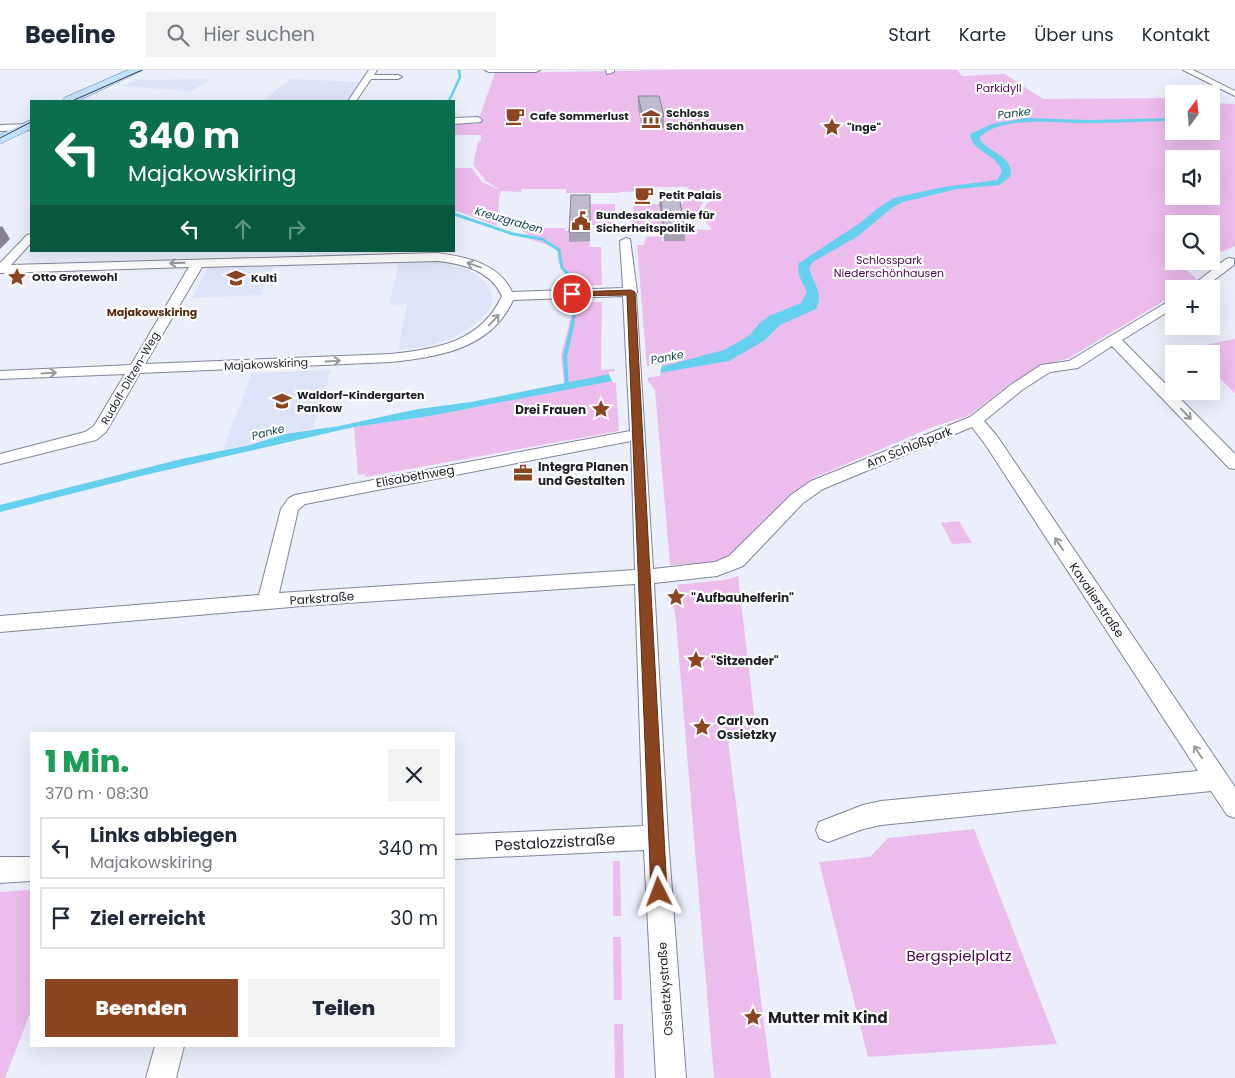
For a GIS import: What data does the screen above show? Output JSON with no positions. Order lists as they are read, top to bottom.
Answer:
{
  "streets": {
    "street": [
      "Majakowskiring",
      "Rudolf-Ditzen-Weg",
      "Am Schloßpark",
      "Elisabethweg",
      "Parkstraße",
      "Kavalierstraße",
      "Pestalozzistraße",
      "Ossietzkystraße"
    ]
  },
  "crossings": [
    ["Majakowskiring", "Rudolf-Ditzen-Weg"],
    ["Am Schloßpark", "Parkstraße"],
    ["Am Schloßpark", "Kavalierstraße"],
    ["Am Schloßpark", "Ossietzkystraße"],
    ["Elisabethweg", "Parkstraße"],
    ["Elisabethweg", "Ossietzkystraße"],
    ["Parkstraße", "Ossietzkystraße"],
    ["Pestalozzistraße", "Ossietzkystraße"]
  ],
  "one_way": ["Kavalierstraße"],
  "districts": ["Majakowskiring"],
  "water": ["Panke", "Kreuzgraben"],
  "parks": ["Parkidyll", "Schlosspark Niederschönhausen", "Bergspielplatz"],
  "places": {
    "cafe": ["Cafe Sommerlust", "Petit Palais"],
    "museum": ["Schloss Schönhausen"],
    "place": [
      "\"Inge\"",
      "Otto Grotewohl",
      "Drei Frauen",
      "\"Aufbauhelferin\"",
      "\"Sitzender\"",
      "Carl von Ossietzky",
      "Mutter mit Kind"
    ],
    "public building": ["Bundesakademie für Sicherheitspolitik"],
    "school or university": ["Kulti", "Waldorf-Kindergarten Pankow"],
    "office": ["Integra Planen und Gestalten"]
  },
  "north": "top",
  "page": {
    "header": "Beeline",
    "search": "Hier suchen",
    "nav": [
      "Start",
      "Karte",
      "Über uns",
      "Kontakt"
    ],
    "map_buttons": ["+", "−"],
    "turn": ["340 m", "Majakowskiring"],
    "heading": ["1 Min.", "370 m · 08:30"],
    "list": [
      {
        "name": "Links abbiegen",
        "note": "Majakowskiring",
        "value": "340 m"
      },
      {
        "name": "Ziel erreicht",
        "value": "30 m"
      }
    ],
    "buttons": ["Beenden", "Teilen"]
  }
}
